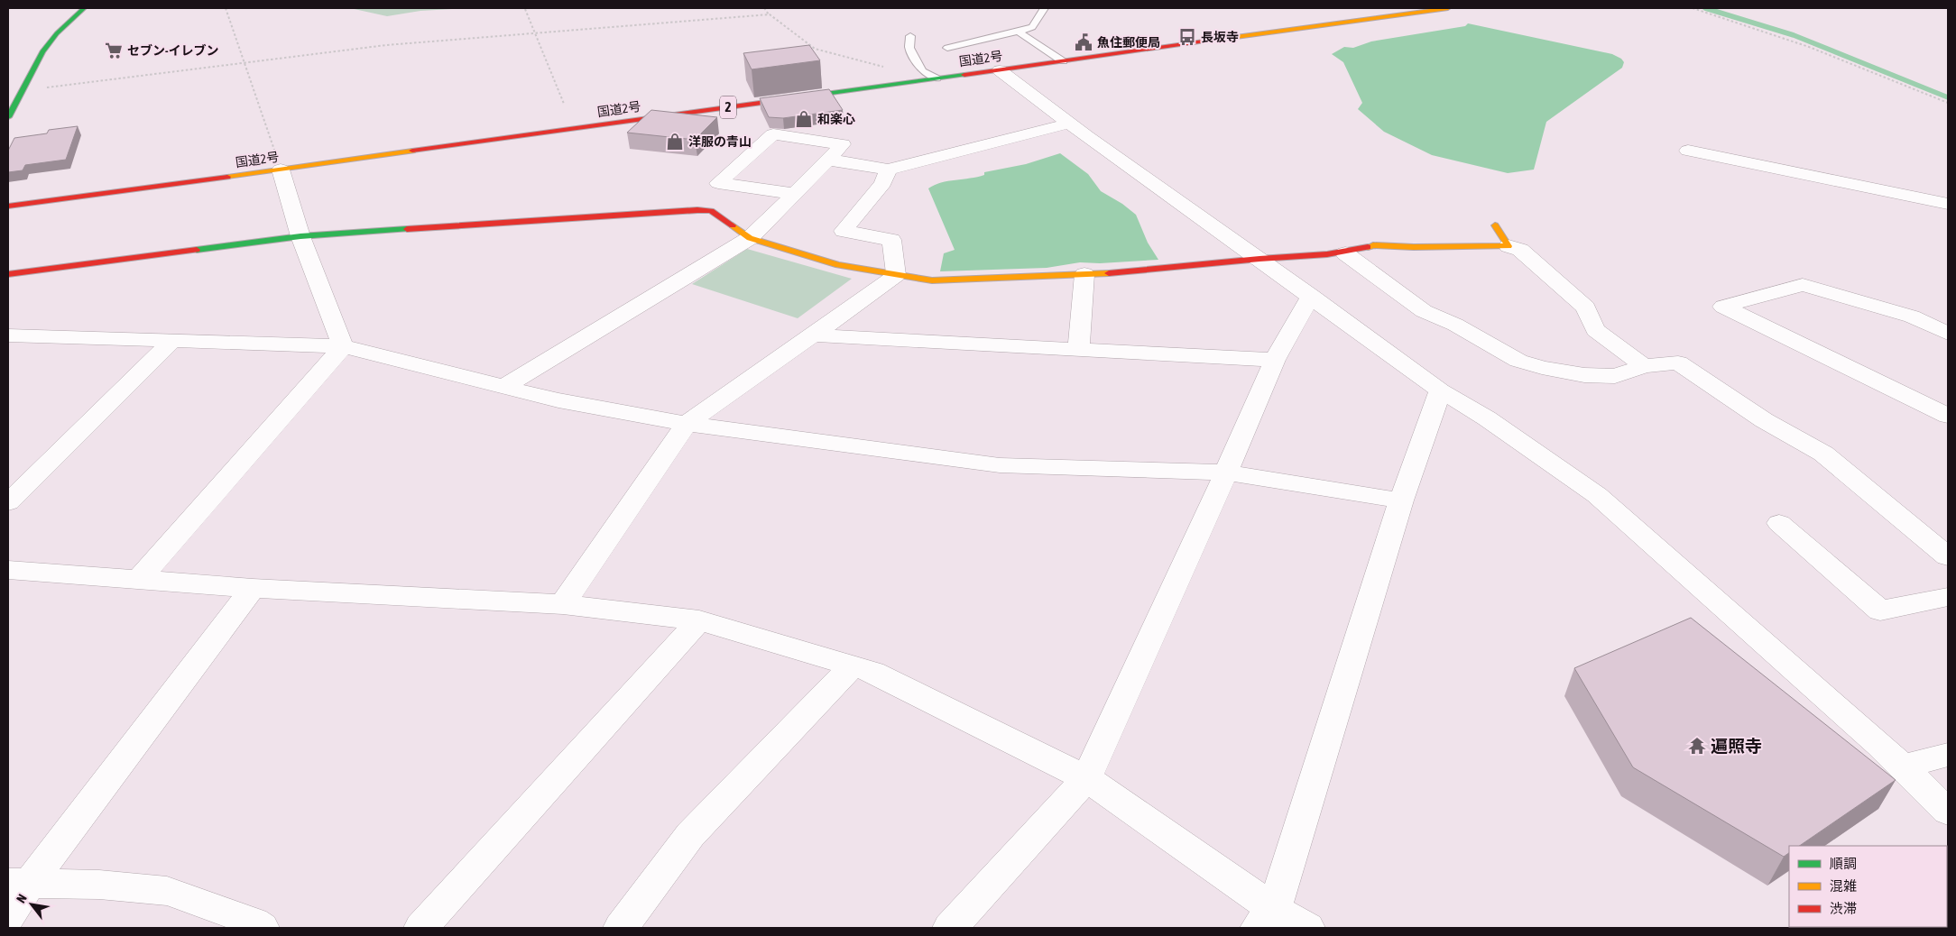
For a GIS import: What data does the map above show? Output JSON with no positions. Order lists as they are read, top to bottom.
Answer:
{
  "streets": {
    "main road": ["国道2号", "2"]
  },
  "places": {
    "bus stop": ["長坂寺"],
    "public building": ["魚住郵便局"],
    "supermarket": ["セブン-イレブン"],
    "shop": ["和楽心", "洋服の青山"],
    "temple": ["遍照寺"]
  },
  "legend": ["順調", "混雑", "渋滞"],
  "north": "top left"
}
